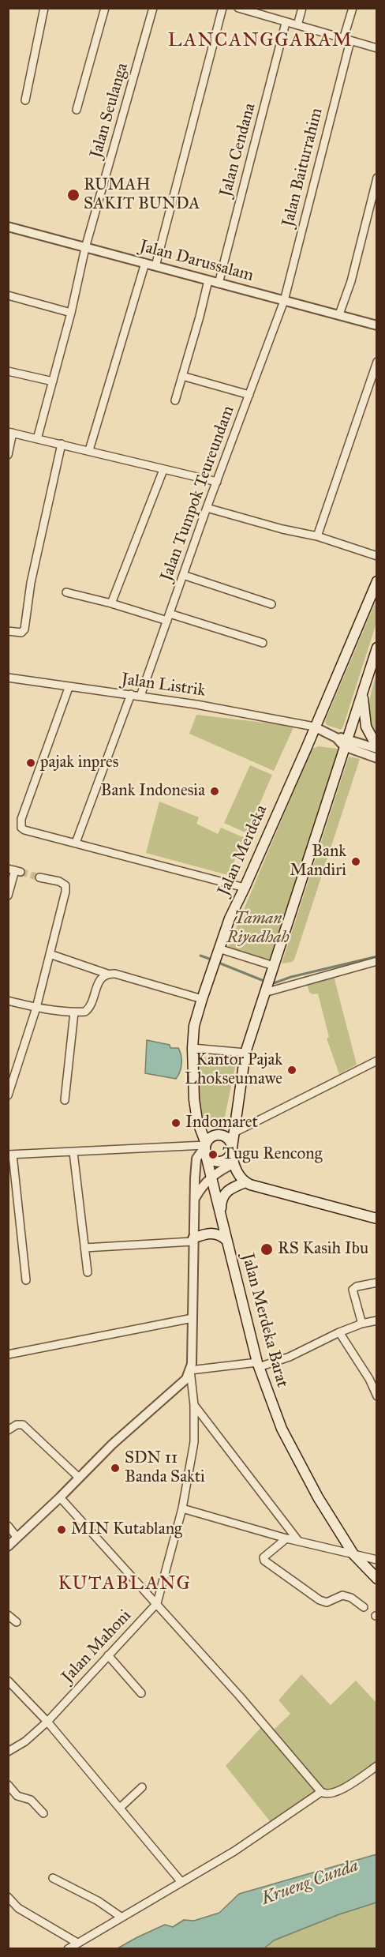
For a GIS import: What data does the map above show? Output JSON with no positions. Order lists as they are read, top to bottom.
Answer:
{
  "streets": {
    "main road": ["Jalan Merdeka", "Jalan Merdeka Barat"],
    "street": [
      "Jalan Seulanga",
      "Jalan Cendana",
      "Jalan Baiturrahim",
      "Jalan Darussalam",
      "Jalan Tumpok Teureundam",
      "Jalan Listrik",
      "Jalan Mahoni"
    ]
  },
  "crossings": [
    ["Jalan Seulanga", "Jalan Darussalam"],
    ["Jalan Cendana", "Jalan Darussalam"],
    ["Jalan Baiturrahim", "Jalan Darussalam"],
    ["Jalan Baiturrahim", "Jalan Tumpok Teureundam"],
    ["Jalan Darussalam", "Jalan Tumpok Teureundam"],
    ["Jalan Tumpok Teureundam", "Jalan Listrik"],
    ["Jalan Listrik", "Jalan Merdeka"],
    ["Jalan Merdeka", "Jalan Merdeka Barat"]
  ],
  "districts": ["LANCANGGARAM", "KUTABLANG"],
  "water": ["Krueng Cunda"],
  "parks": ["Taman Riyadhah"],
  "places": [
    "RUMAH SAKIT BUNDA",
    "pajak inpres",
    "Bank Indonesia",
    "Bank Mandiri",
    "Kantor Pajak Lhokseumawe",
    "Indomaret",
    "Tugu Rencong",
    "RS Kasih Ibu",
    "SDN 11 Banda Sakti",
    "MIN Kutablang"
  ]
}
